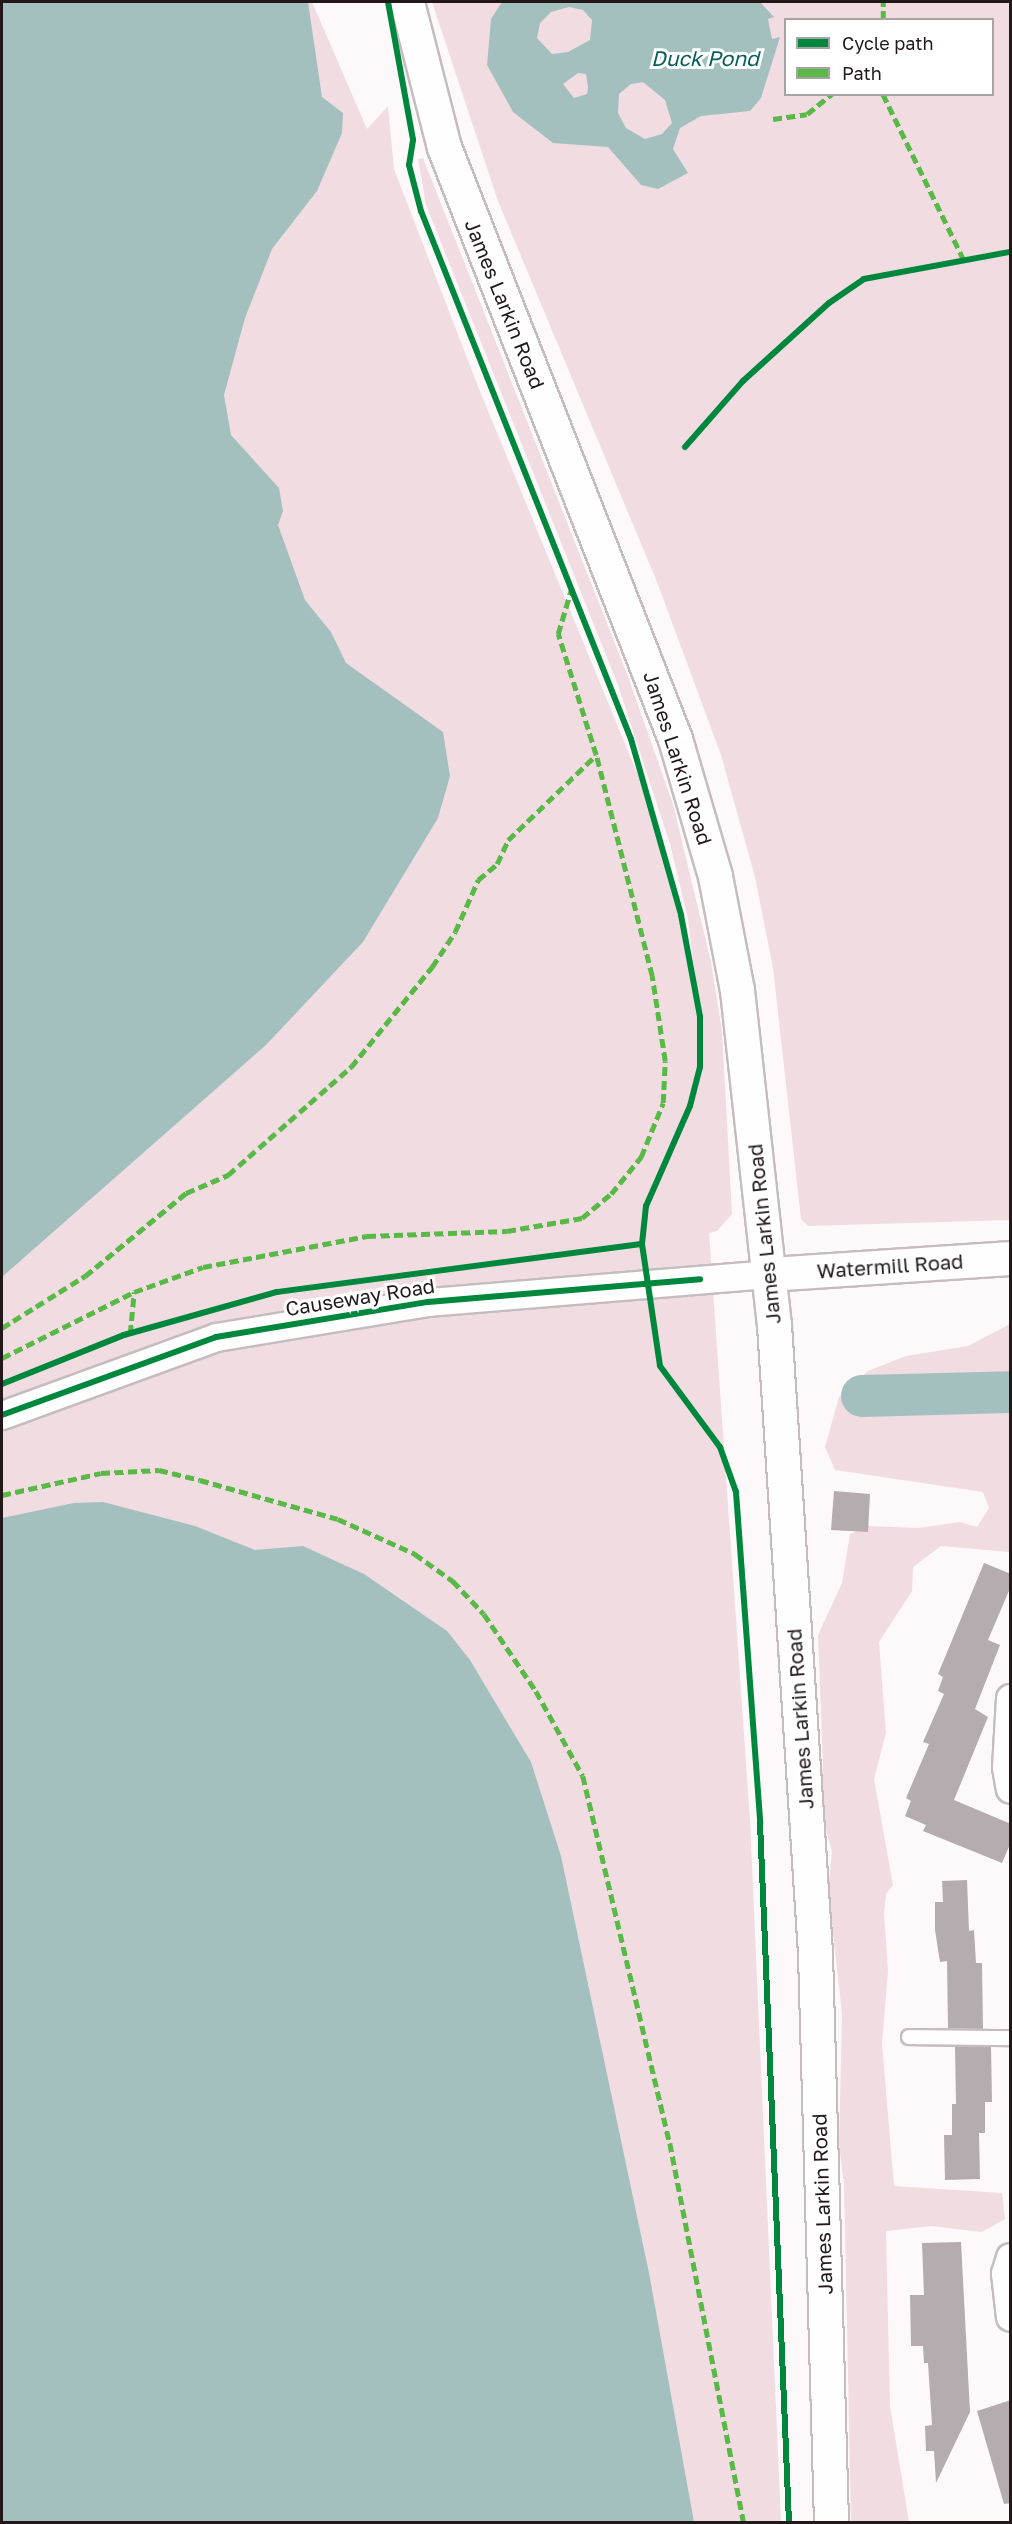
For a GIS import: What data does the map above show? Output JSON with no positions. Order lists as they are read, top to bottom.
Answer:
{
  "streets": {
    "main road": ["James Larkin Road", "Watermill Road"],
    "street": ["Causeway Road"]
  },
  "crossings": [
    ["James Larkin Road", "Watermill Road"],
    ["James Larkin Road", "Causeway Road"],
    ["Watermill Road", "Causeway Road"]
  ],
  "water": ["Duck Pond"],
  "legend": ["Cycle path", "Path"]
}
